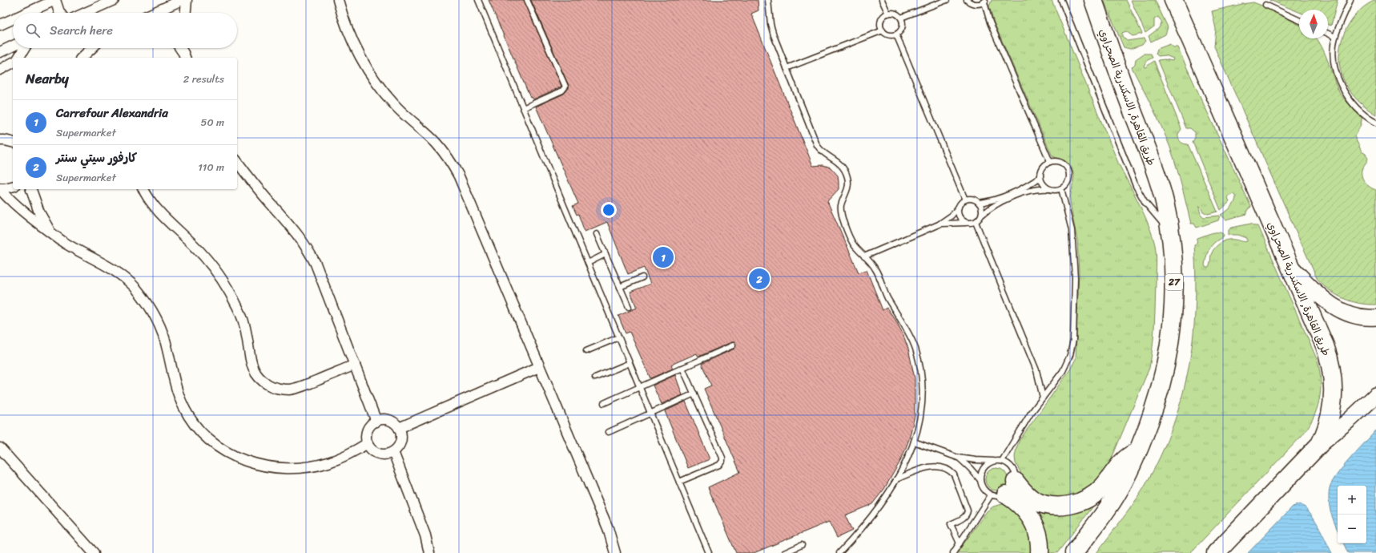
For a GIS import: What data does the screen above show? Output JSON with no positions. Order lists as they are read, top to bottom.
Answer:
{
  "streets": {
    "highway": ["طريق القاهرة, الاسكندرية الصحراوي", "27"]
  },
  "north": "top",
  "page": {
    "search": "Search here",
    "heading": ["Nearby", "2 results"],
    "list": [
      {
        "mark": "1",
        "name": "Carrefour Alexandria",
        "note": "Supermarket",
        "value": "50 m"
      },
      {
        "mark": "2",
        "name": "كارفور سيتي سنتر",
        "note": "Supermarket",
        "value": "110 m"
      }
    ],
    "pins": ["1", "2"],
    "map_buttons": ["+", "−"]
  }
}
